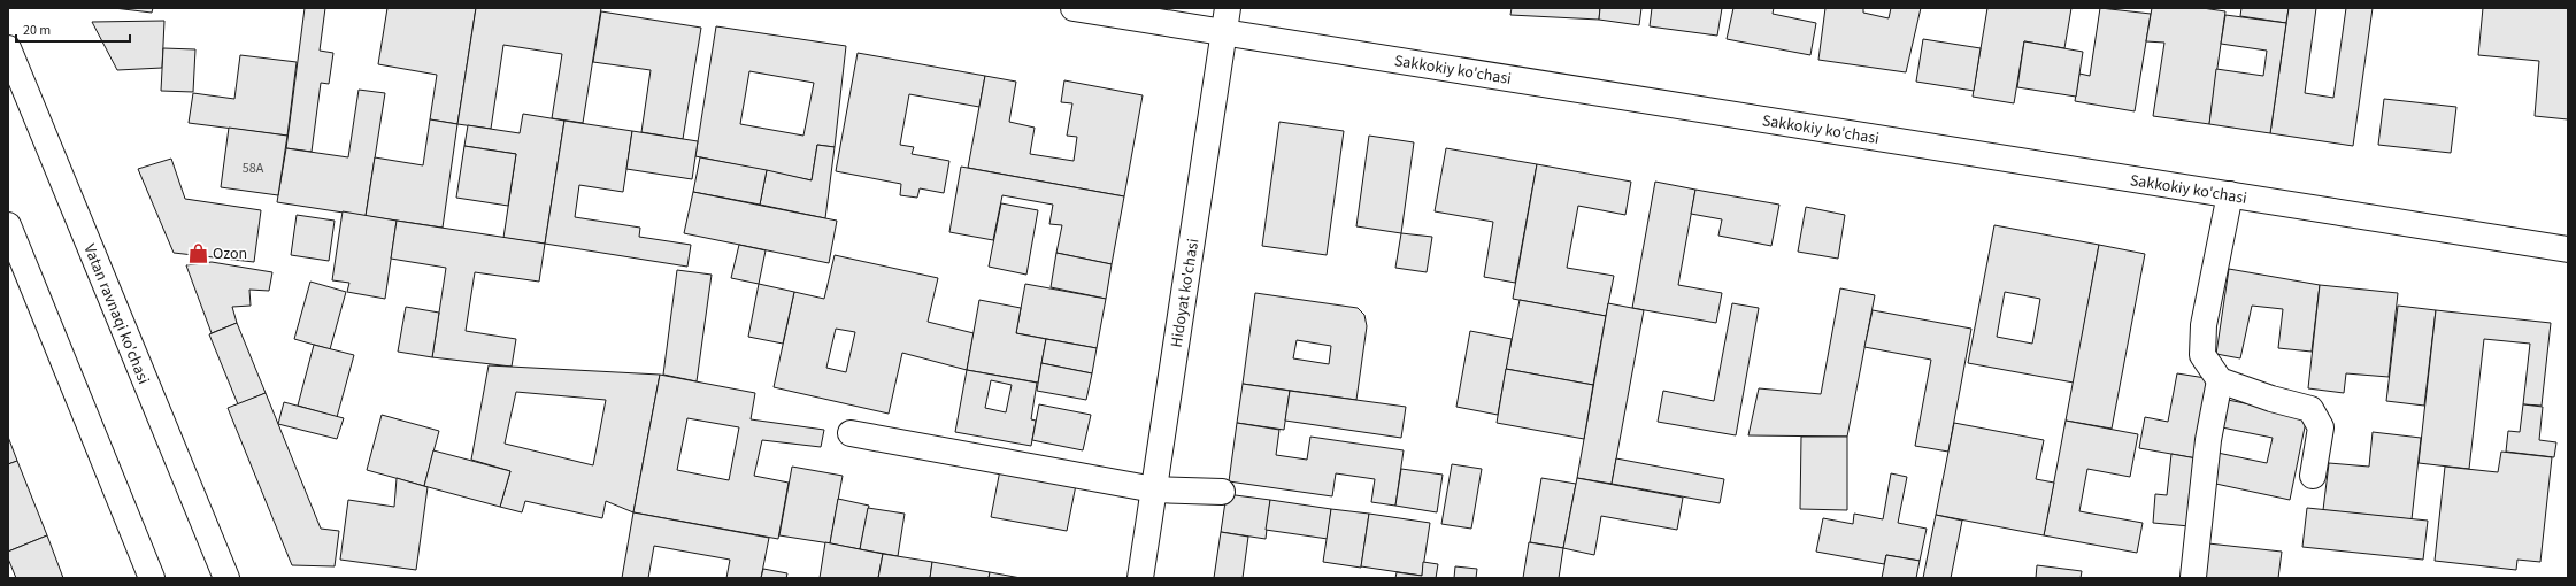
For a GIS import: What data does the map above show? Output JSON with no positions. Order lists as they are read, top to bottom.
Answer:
{
  "streets": {
    "street": ["Sakkokiy ko'chasi", "Hidoyat ko'chasi", "Vatan ravnaqi ko'chasi"]
  },
  "crossings": [
    ["Sakkokiy ko'chasi", "Hidoyat ko'chasi"]
  ],
  "places": {
    "shop": ["Ozon"]
  },
  "house_numbers": ["58А"],
  "scale_bar": "20 m"
}
